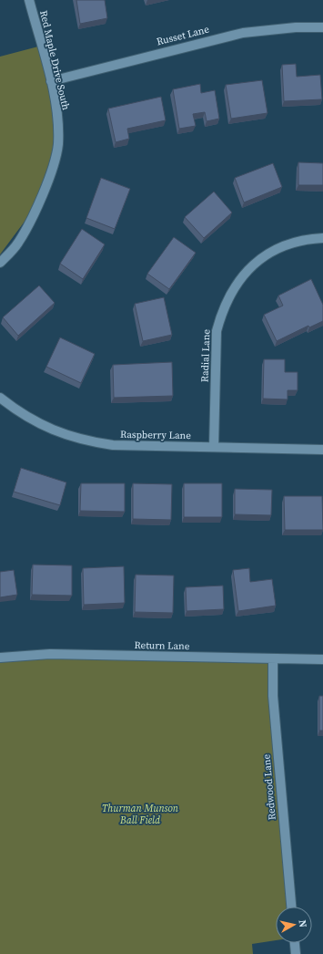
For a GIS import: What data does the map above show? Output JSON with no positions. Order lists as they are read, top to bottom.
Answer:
{
  "streets": {
    "street": [
      "Russet Lane",
      "Red Maple Drive South",
      "Radial Lane",
      "Raspberry Lane",
      "Return Lane",
      "Redwood Lane"
    ]
  },
  "crossings": [
    ["Russet Lane", "Red Maple Drive South"],
    ["Radial Lane", "Raspberry Lane"],
    ["Return Lane", "Redwood Lane"]
  ],
  "parks": ["Thurman Munson Ball Field"],
  "north": "right"
}
